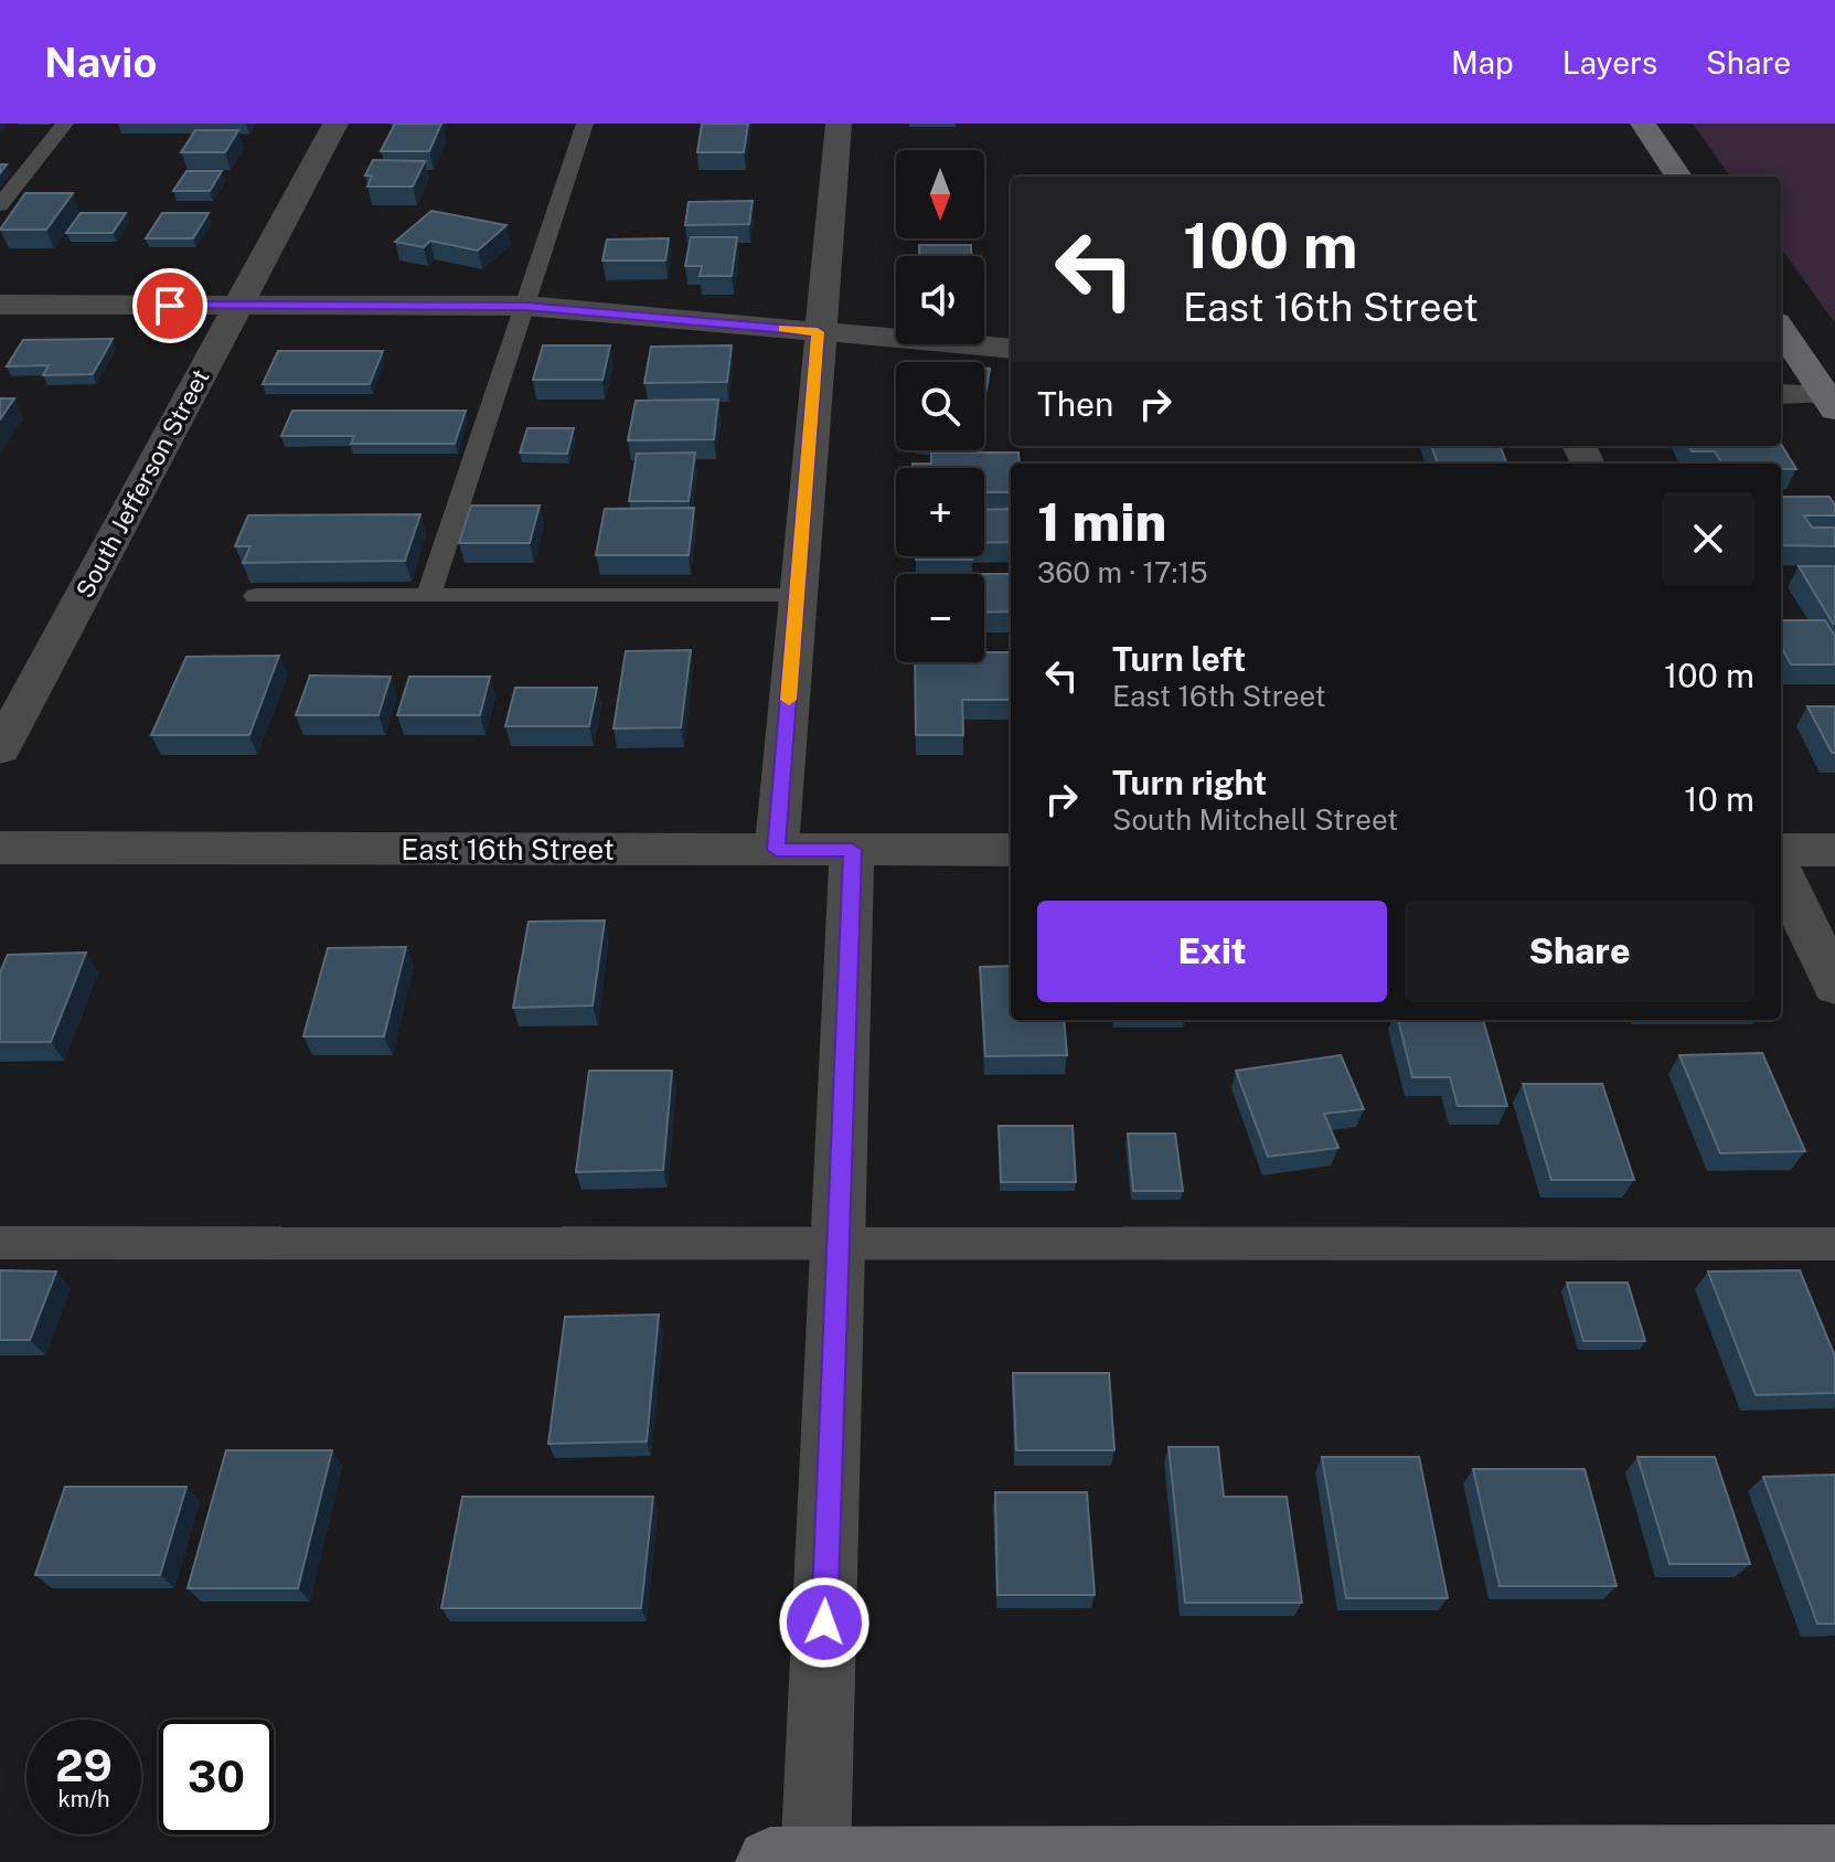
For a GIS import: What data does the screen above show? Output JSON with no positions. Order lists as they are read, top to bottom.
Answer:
{
  "streets": {
    "street": ["South Jefferson Street", "East 16th Street"]
  },
  "north": "bottom",
  "page": {
    "header": "Navio",
    "nav": ["Map", "Layers", "Share"],
    "map_buttons": ["+", "−"],
    "turn": ["100 m", "East 16th Street"],
    "then": "Then",
    "heading": ["1 min", "360 m · 17:15"],
    "list": [
      {
        "name": "Turn left",
        "note": "East 16th Street",
        "value": "100 m"
      },
      {
        "name": "Turn right",
        "note": "South Mitchell Street",
        "value": "10 m"
      }
    ],
    "buttons": ["Exit", "Share"],
    "speed": "29 km/h",
    "limit": "30"
  }
}
